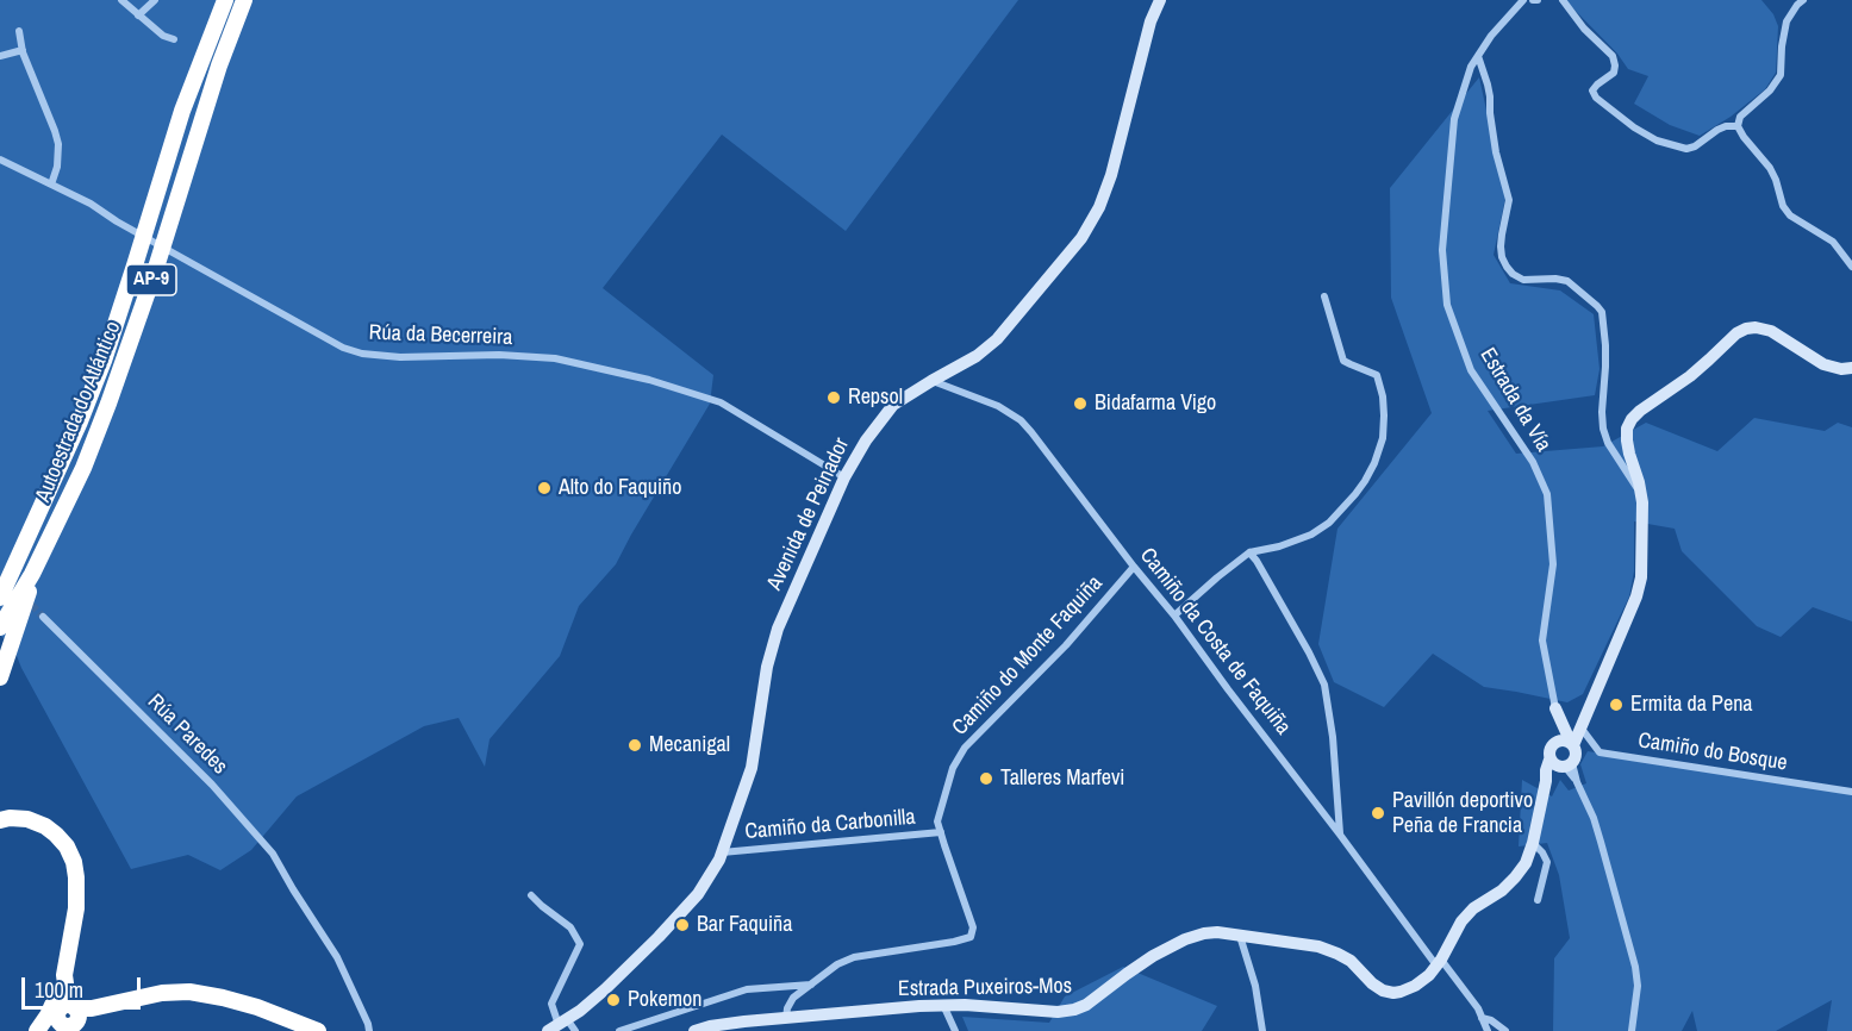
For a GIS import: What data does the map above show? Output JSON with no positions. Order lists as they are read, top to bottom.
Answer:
{
  "streets": {
    "highway": ["AP-9", "Autoestrada do Atlántico"],
    "street": [
      "Rúa da Becerreira",
      "Estrada da Vía",
      "Avenida de Peinador",
      "Camiño da Costa de Faquiña",
      "Camiño do Monte Faquiña",
      "Rúa Paredes",
      "Camiño do Bosque",
      "Camiño da Carbonilla",
      "Estrada Puxeiros-Mos"
    ]
  },
  "crossings": [
    ["Rúa da Becerreira", "Avenida de Peinador"],
    ["Avenida de Peinador", "Camiño da Costa de Faquiña"],
    ["Avenida de Peinador", "Camiño da Carbonilla"],
    ["Camiño da Costa de Faquiña", "Camiño do Monte Faquiña"],
    ["Camiño da Costa de Faquiña", "Estrada Puxeiros-Mos"],
    ["Camiño do Monte Faquiña", "Camiño da Carbonilla"],
    ["Camiño do Monte Faquiña", "Estrada Puxeiros-Mos"]
  ],
  "places": [
    "Repsol",
    "Bidafarma Vigo",
    "Alto do Faquiño",
    "Ermita da Pena",
    "Mecanigal",
    "Talleres Marfevi",
    "Pavillón deportivo Peña de Francia",
    "Bar Faquiña",
    "Pokemon"
  ],
  "scale_bar": "100 m"
}
